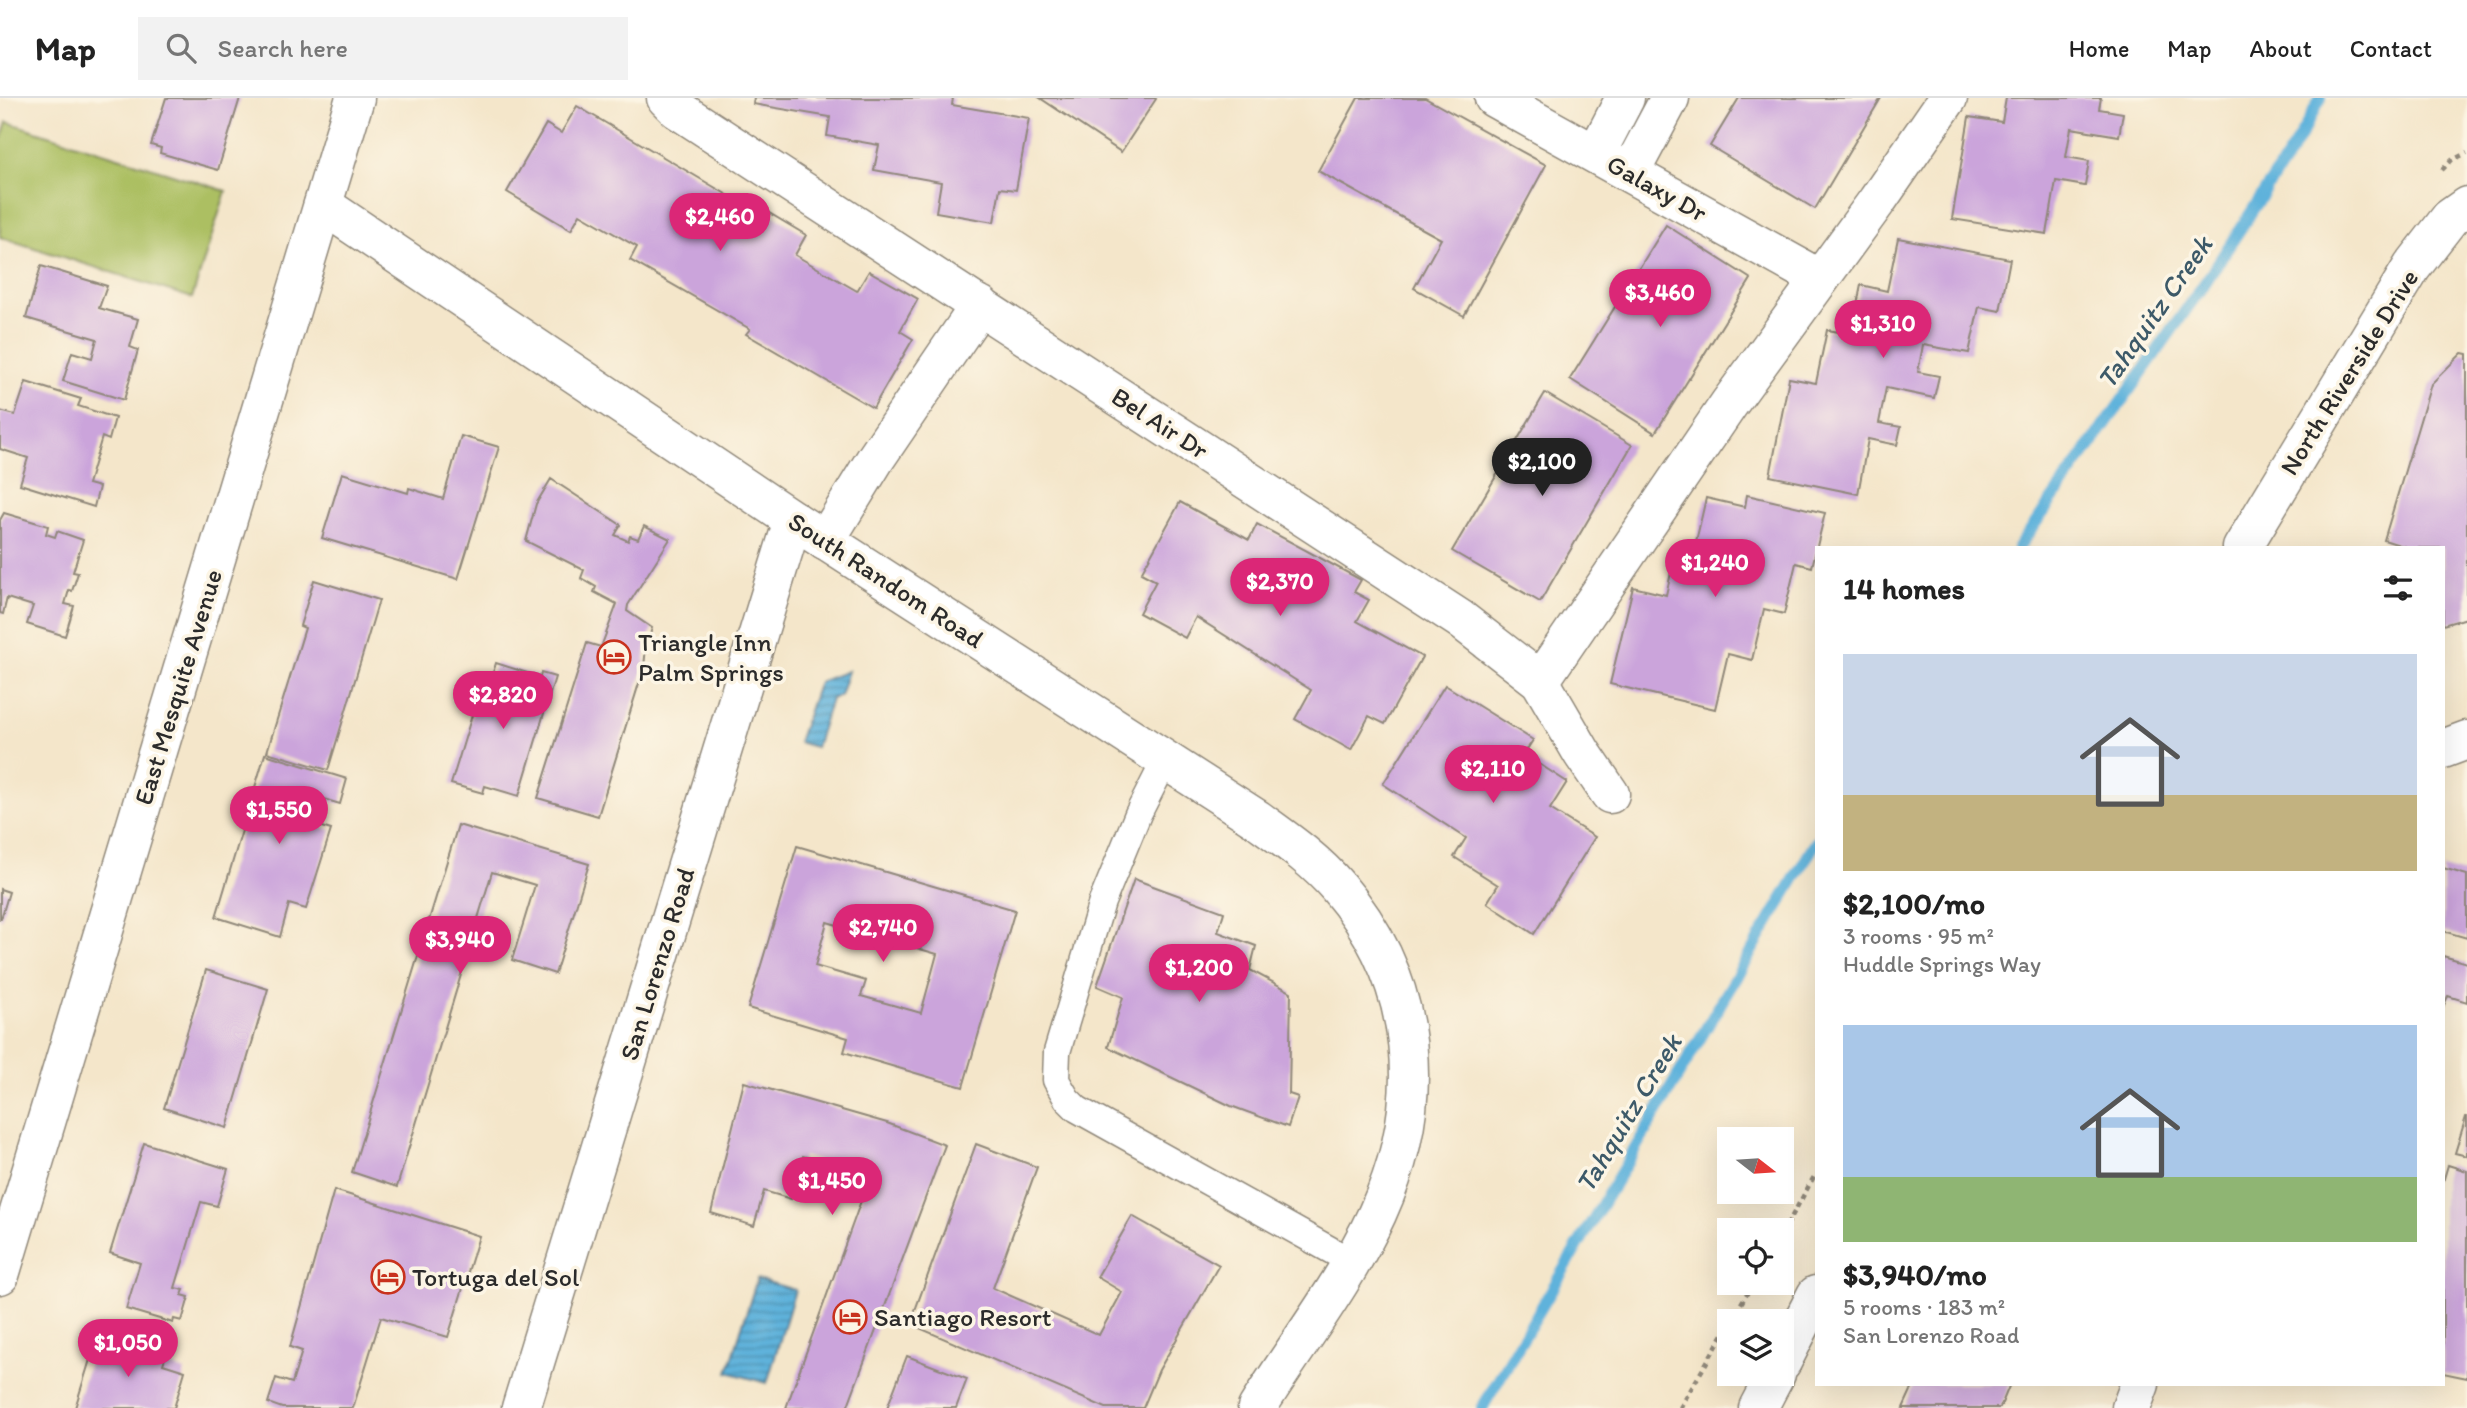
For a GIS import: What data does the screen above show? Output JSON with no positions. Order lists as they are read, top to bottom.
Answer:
{
  "streets": {
    "street": [
      "Galaxy Dr",
      "North Riverside Drive",
      "Bel Air Dr",
      "South Random Road",
      "East Mesquite Avenue",
      "San Lorenzo Road"
    ]
  },
  "crossings": [
    ["South Random Road", "East Mesquite Avenue"],
    ["South Random Road", "San Lorenzo Road"]
  ],
  "water": ["Tahquitz Creek"],
  "places": {
    "hotel": ["Triangle Inn Palm Springs", "Tortuga del Sol", "Santiago Resort"]
  },
  "north": "right",
  "page": {
    "header": "Map",
    "search": "Search here",
    "nav": [
      "Home",
      "Map",
      "About",
      "Contact"
    ],
    "price": [
      "$2,460",
      "$3,460",
      "$1,310",
      "$2,100",
      "$1,240",
      "$2,370",
      "$2,820",
      "$2,110",
      "$1,550",
      "$2,740",
      "$3,940",
      "$1,200",
      "$1,450",
      "$1,050"
    ],
    "heading": "14 homes",
    "list": [
      {
        "name": "$2,100/mo",
        "note": "3 rooms · 95 m² · Huddle Springs Way"
      },
      {
        "name": "$3,940/mo",
        "note": "5 rooms · 183 m² · San Lorenzo Road"
      }
    ]
  }
}
